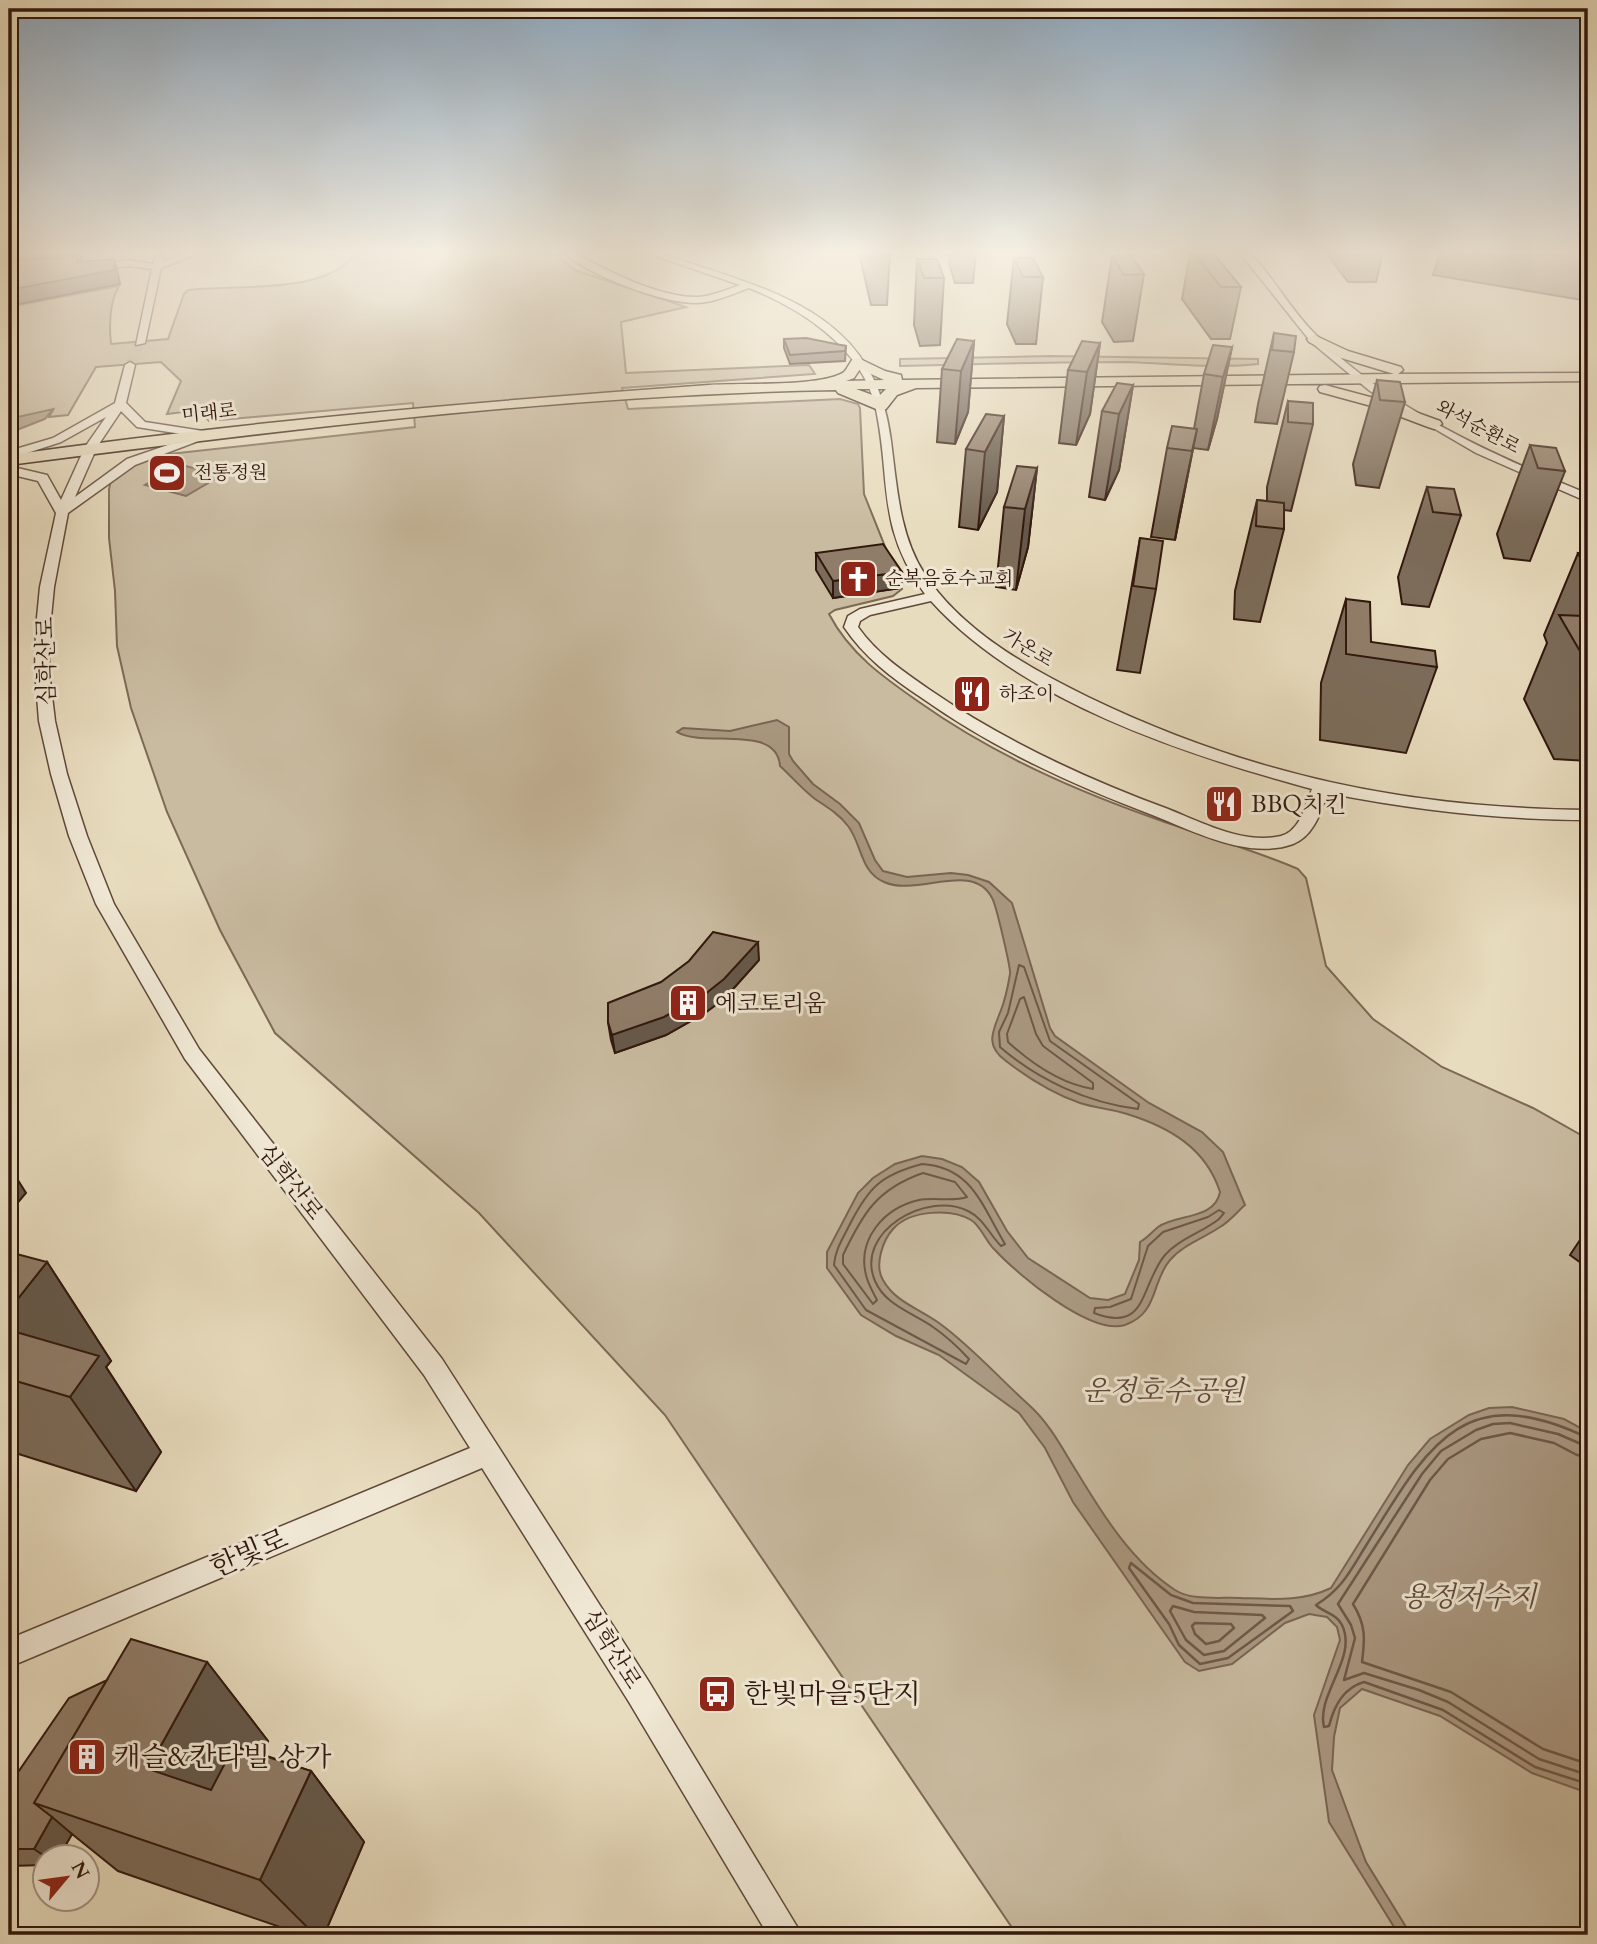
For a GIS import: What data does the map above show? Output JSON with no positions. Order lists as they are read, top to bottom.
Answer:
{
  "streets": {
    "main road": ["미래로"],
    "street": [
      "와석순환로",
      "가온로",
      "심학산로",
      "한빛로"
    ]
  },
  "crossings": [
    ["미래로", "심학산로"],
    ["심학산로", "한빛로"]
  ],
  "water": ["용정저수지"],
  "parks": ["운정호수공원"],
  "places": {
    "sports": ["전통정원"],
    "church": ["순복음호수교회"],
    "restaurant": ["하조이", "BBQ치킨"],
    "building": ["에코토리움", "캐슬&칸타빌 상가"],
    "bus stop": ["한빛마을5단지"]
  },
  "north": "top right"
}
